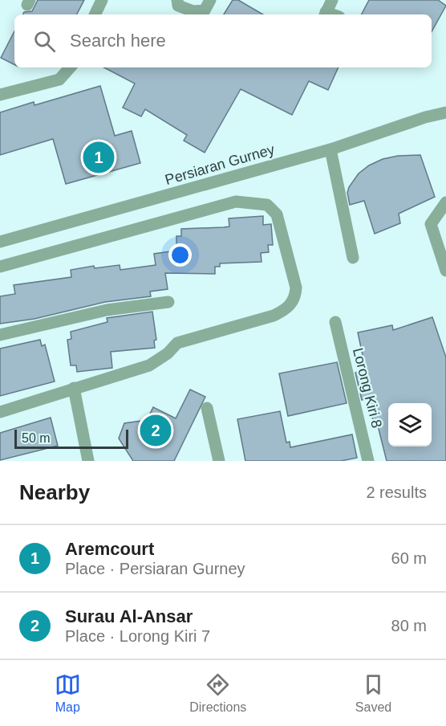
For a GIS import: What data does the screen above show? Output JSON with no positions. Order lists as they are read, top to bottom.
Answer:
{
  "streets": {
    "street": ["Persiaran Gurney", "Lorong Kiri 8"]
  },
  "scale_bar": "50 m",
  "page": {
    "search": "Search here",
    "pins": ["1", "2"],
    "scale": "50 m",
    "heading": ["Nearby", "2 results"],
    "list": [
      {
        "mark": "1",
        "name": "Aremcourt",
        "note": "Place · Persiaran Gurney",
        "value": "60 m"
      },
      {
        "mark": "2",
        "name": "Surau Al-Ansar",
        "note": "Place · Lorong Kiri 7",
        "value": "80 m"
      }
    ],
    "nav": ["Map", "Directions", "Saved"]
  }
}
